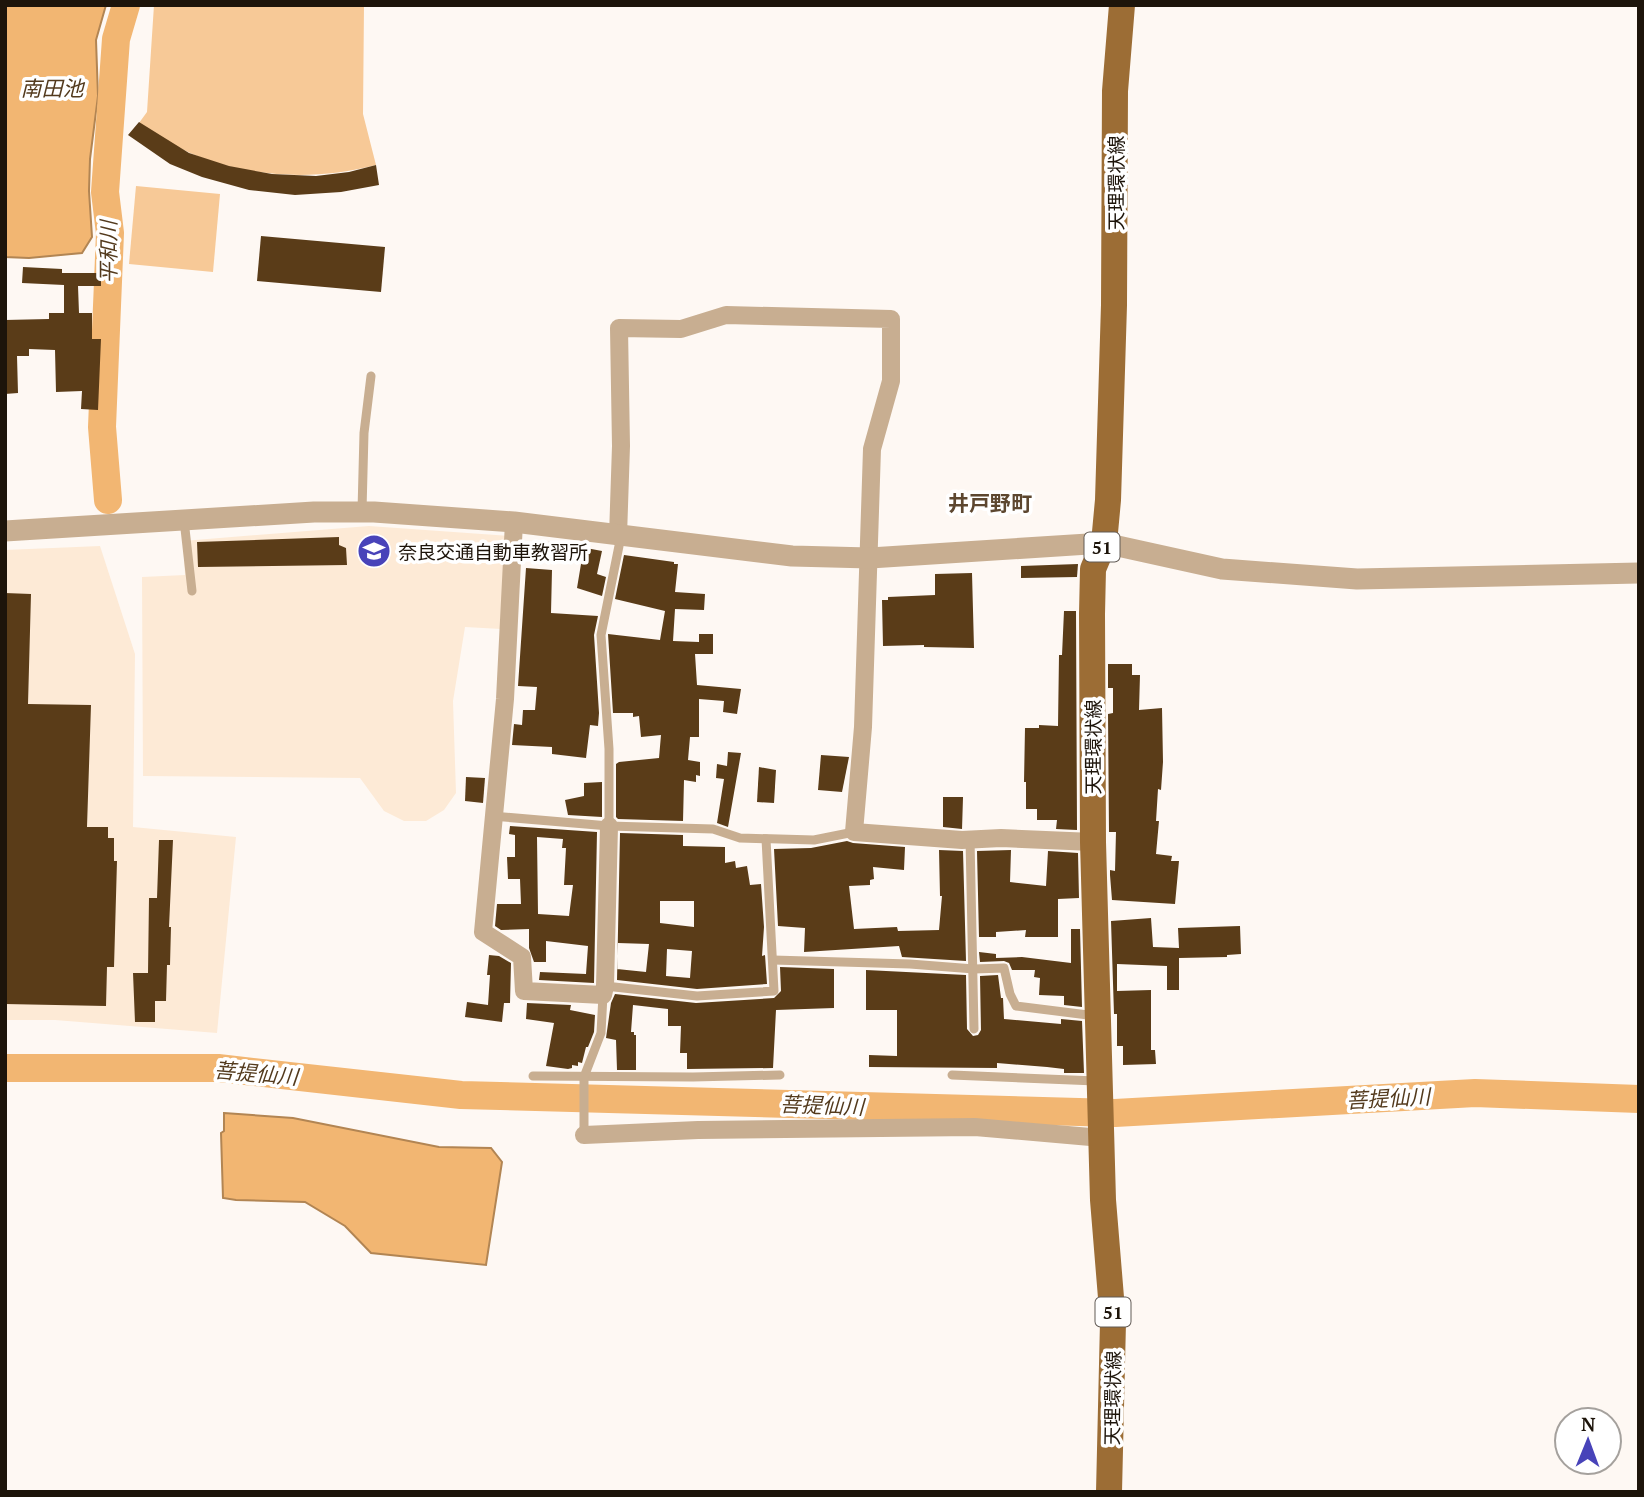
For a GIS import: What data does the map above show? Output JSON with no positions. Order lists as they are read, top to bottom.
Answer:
{
  "streets": {
    "main road": ["天理環状線", "51"]
  },
  "districts": ["井戸野町"],
  "water": ["南田池", "平和川", "菩提仙川"],
  "places": {
    "school or university": ["奈良交通自動車教習所"]
  },
  "north": "top"
}
